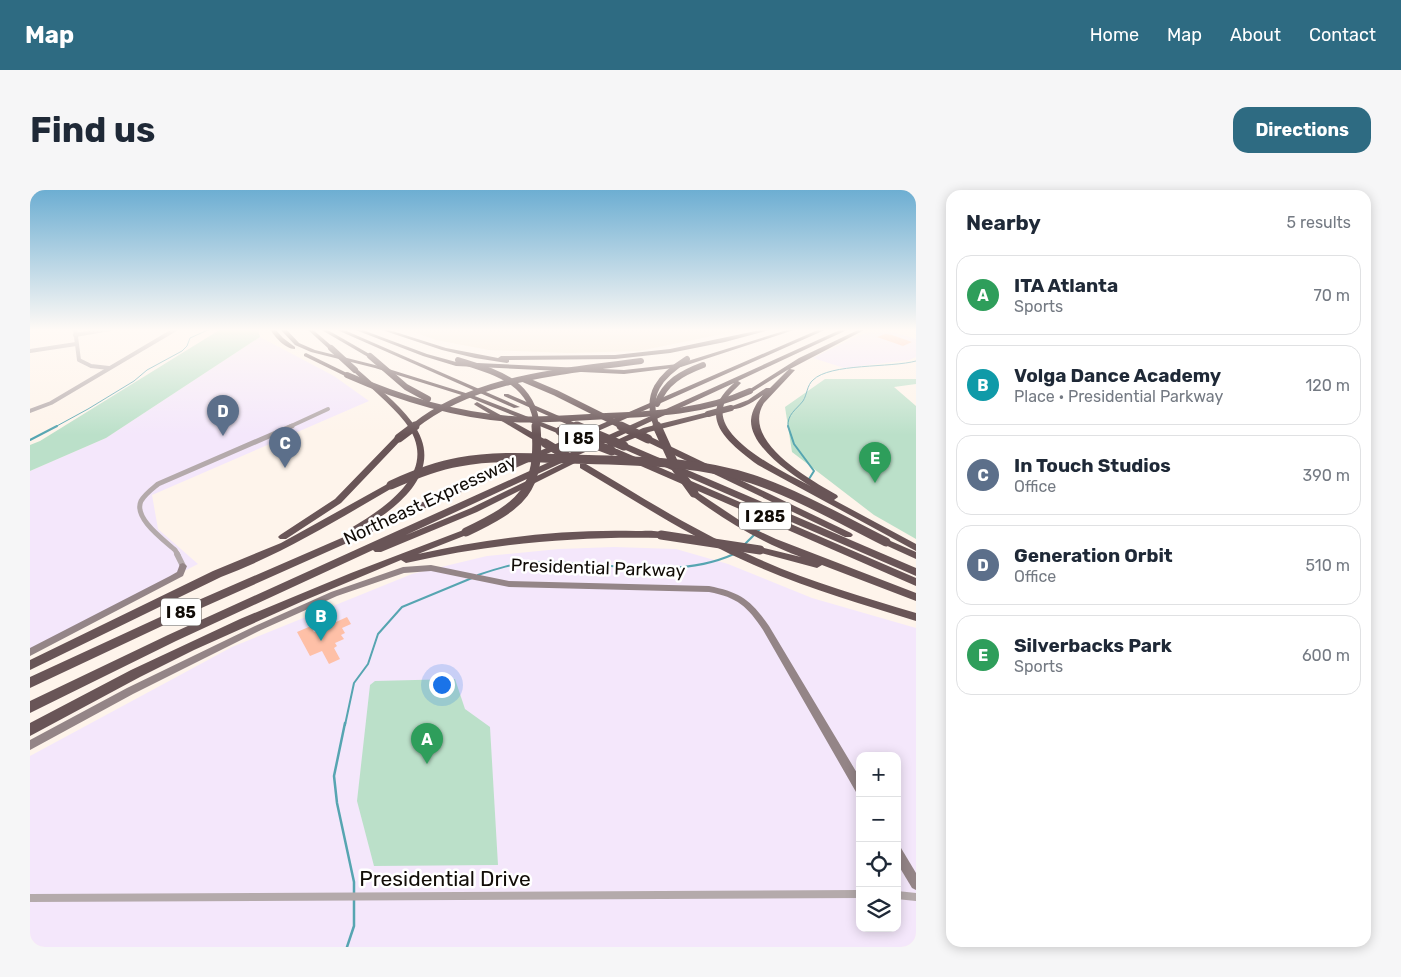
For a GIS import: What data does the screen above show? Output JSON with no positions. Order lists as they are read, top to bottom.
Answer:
{
  "streets": {
    "highway": ["I 85", "Northeast Expressway", "I 285"],
    "street": ["Presidential Parkway", "Presidential Drive"]
  },
  "page": {
    "header": "Map",
    "nav": [
      "Home",
      "Map",
      "About",
      "Contact"
    ],
    "buttons": "Directions",
    "title": "Find us",
    "heading": ["Nearby", "5 results"],
    "list": [
      {
        "mark": "A",
        "name": "ITA Atlanta",
        "note": "Sports",
        "value": "70 m"
      },
      {
        "mark": "B",
        "name": "Volga Dance Academy",
        "note": "Place · Presidential Parkway",
        "value": "120 m"
      },
      {
        "mark": "C",
        "name": "In Touch Studios",
        "note": "Office",
        "value": "390 m"
      },
      {
        "mark": "D",
        "name": "Generation Orbit",
        "note": "Office",
        "value": "510 m"
      },
      {
        "mark": "E",
        "name": "Silverbacks Park",
        "note": "Sports",
        "value": "600 m"
      }
    ],
    "pins": [
      "D",
      "C",
      "E",
      "B",
      "A"
    ],
    "map_buttons": ["+", "−"]
  }
}
